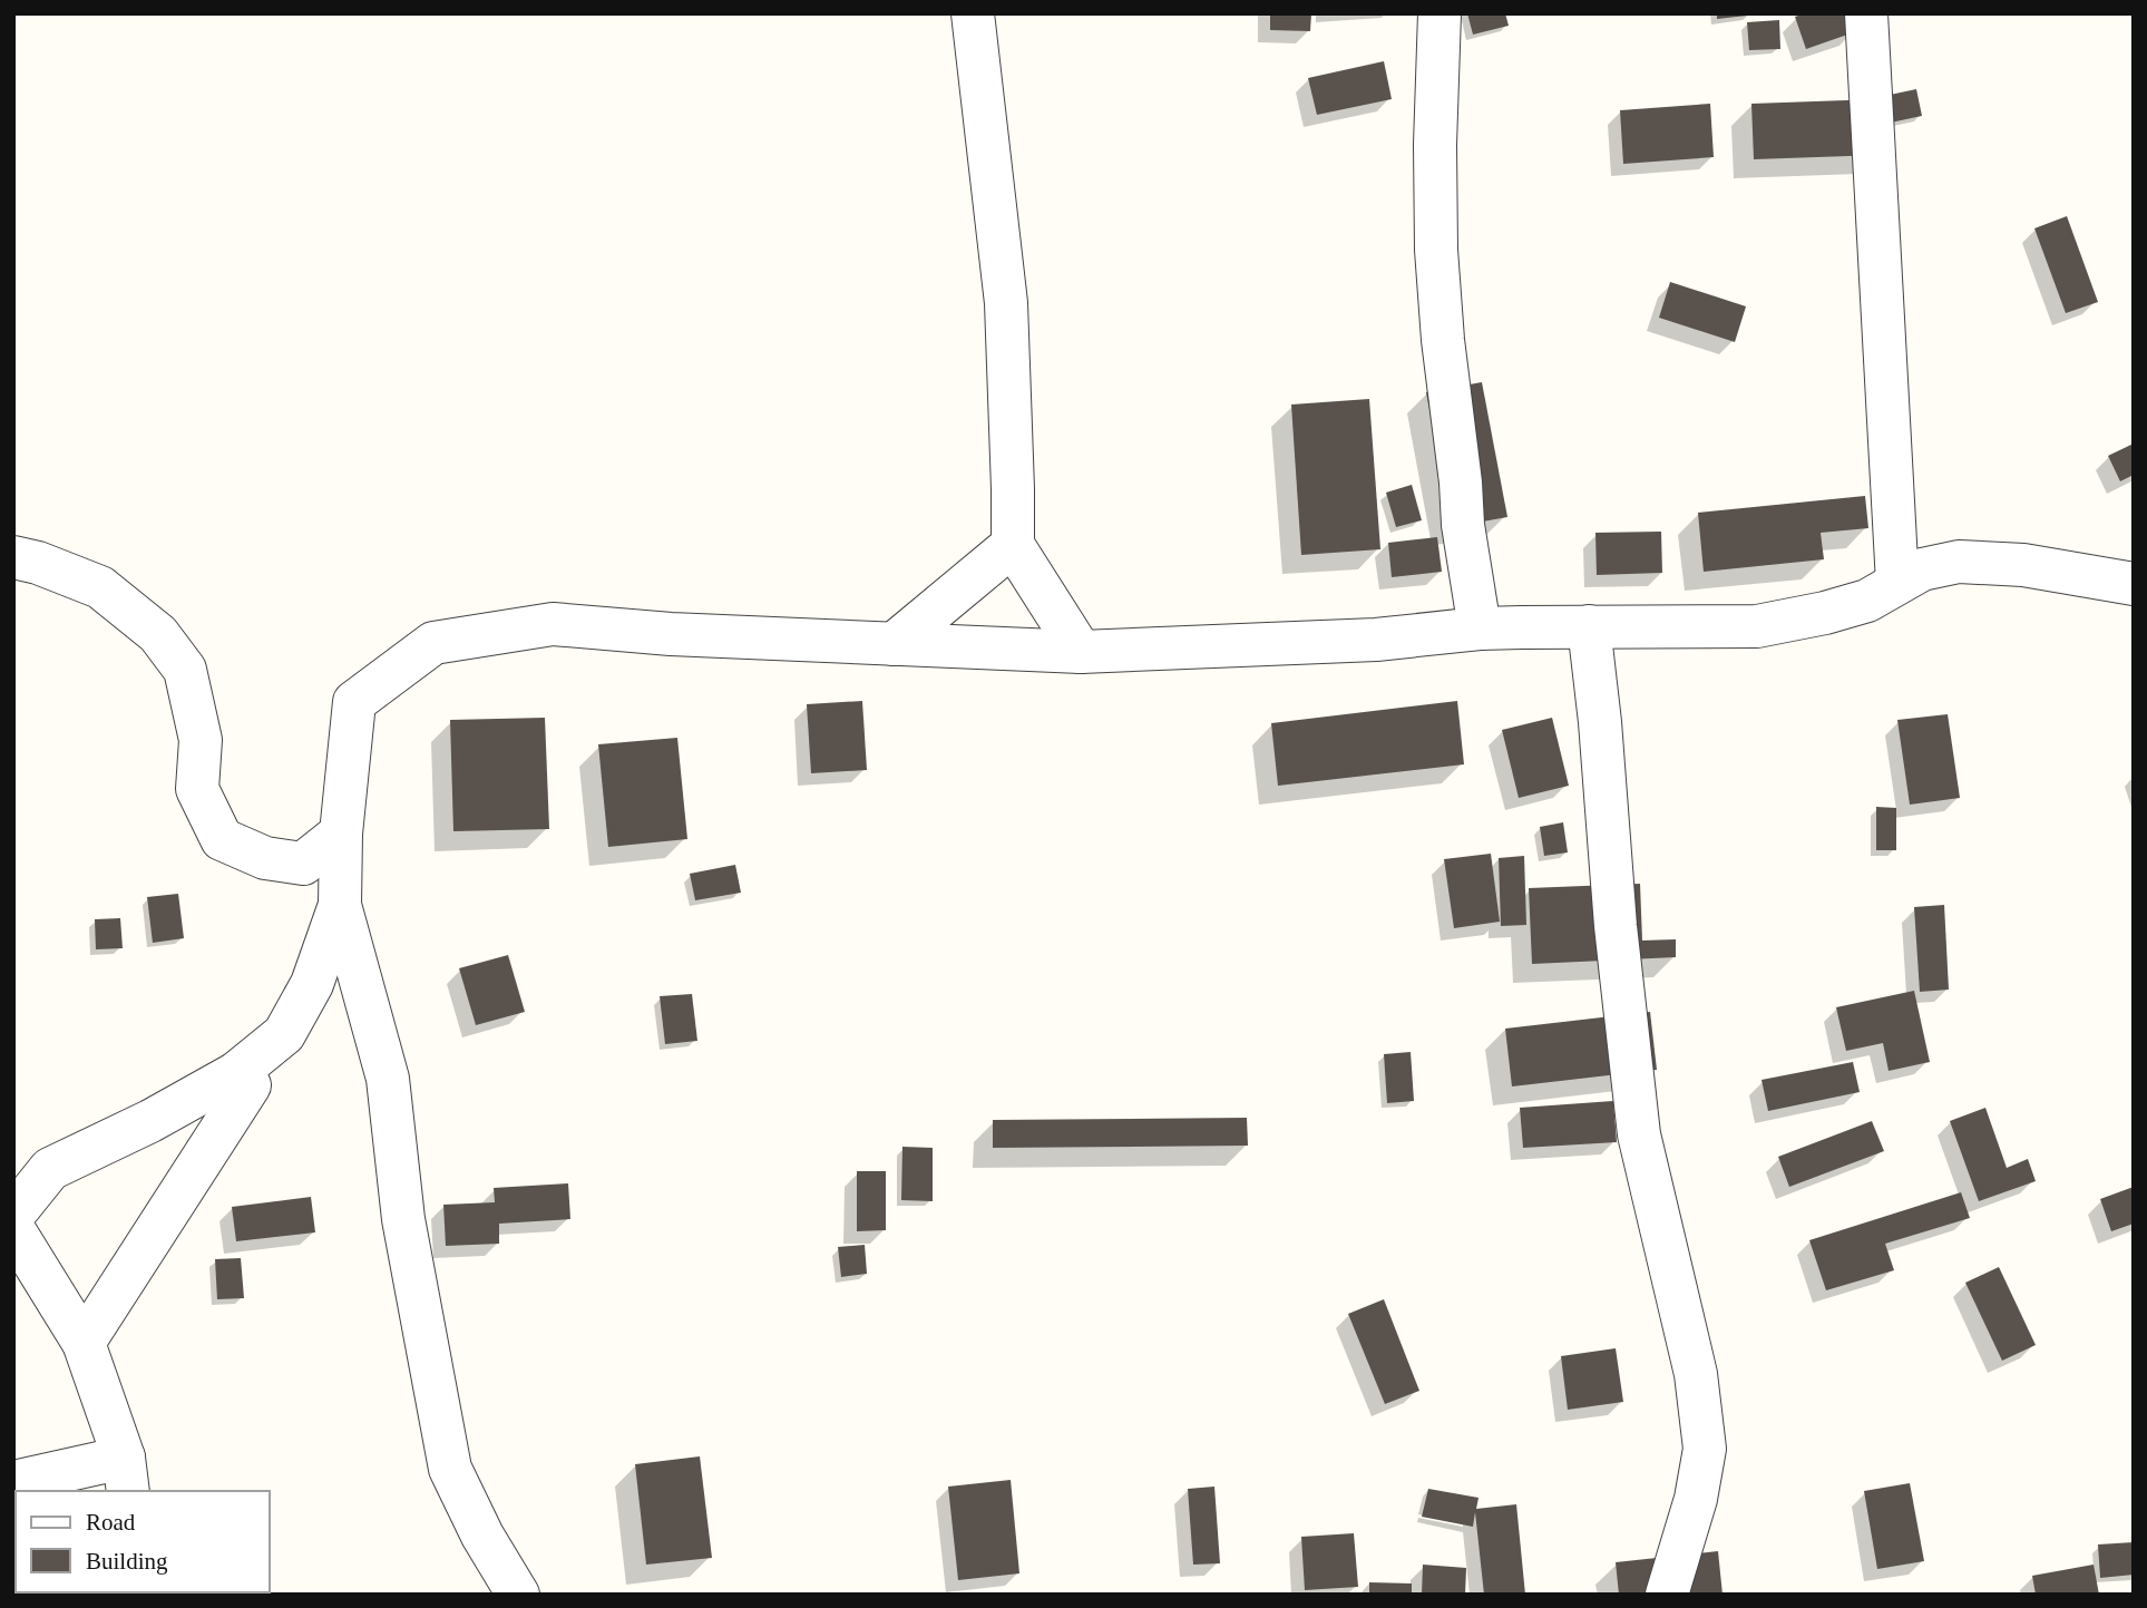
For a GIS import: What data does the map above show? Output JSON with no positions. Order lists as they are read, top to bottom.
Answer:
{
  "legend": ["Road", "Building"]
}
